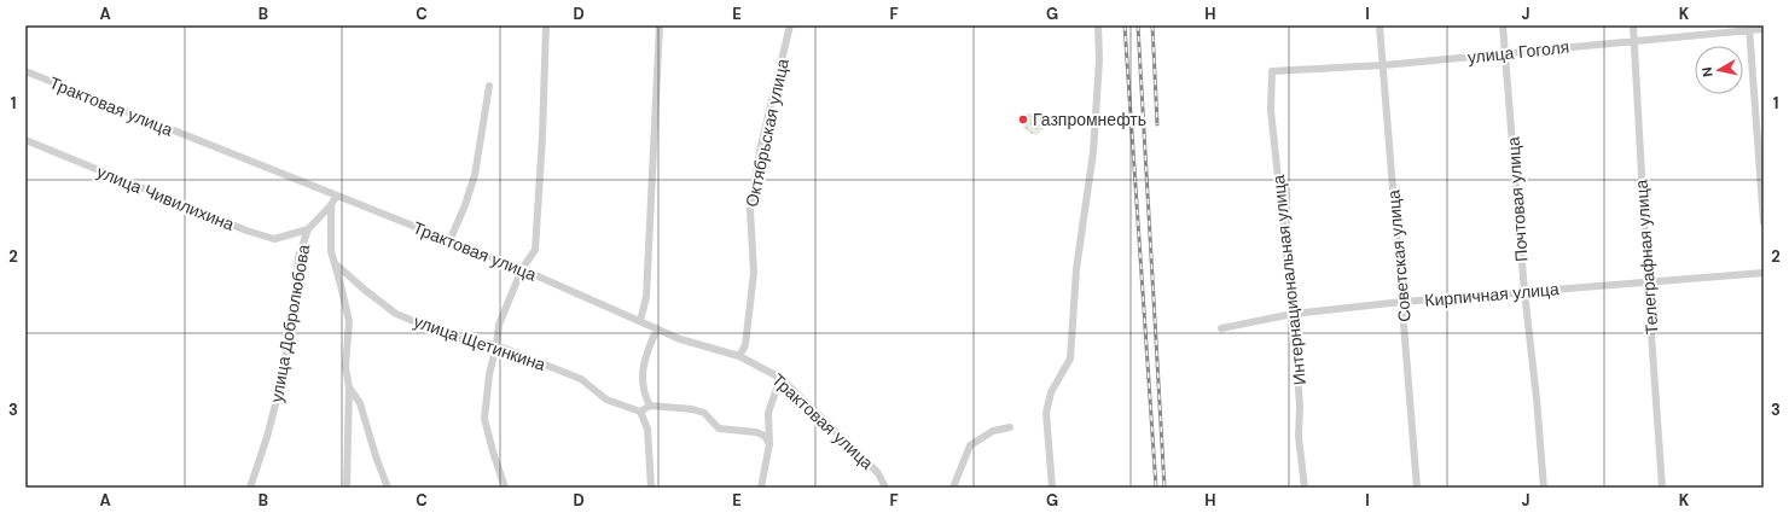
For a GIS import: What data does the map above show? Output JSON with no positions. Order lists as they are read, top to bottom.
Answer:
{
  "streets": {
    "street": [
      "улица Гоголя",
      "Трактовая улица",
      "Октябрьская улица",
      "улица Чивилихина",
      "Почтовая улица",
      "Советская улица",
      "Телеграфная улица",
      "Интернациональная улица",
      "Кирпичная улица",
      "улица Добролюбова",
      "улица Щетинкина"
    ]
  },
  "crossings": [
    ["улица Гоголя", "Почтовая улица"],
    ["улица Гоголя", "Советская улица"],
    ["улица Гоголя", "Телеграфная улица"],
    ["улица Гоголя", "Интернациональная улица"],
    ["Трактовая улица", "Октябрьская улица"],
    ["Трактовая улица", "улица Добролюбова"],
    ["улица Чивилихина", "улица Добролюбова"],
    ["Почтовая улица", "Кирпичная улица"],
    ["Советская улица", "Кирпичная улица"],
    ["Телеграфная улица", "Кирпичная улица"],
    ["Интернациональная улица", "Кирпичная улица"]
  ],
  "places": ["Газпромнефть"],
  "north": "left",
  "grid": {
    "columns": [
      "A",
      "B",
      "C",
      "D",
      "E",
      "F",
      "G",
      "H",
      "I",
      "J",
      "K"
    ],
    "rows": ["1", "2", "3"]
  }
}
